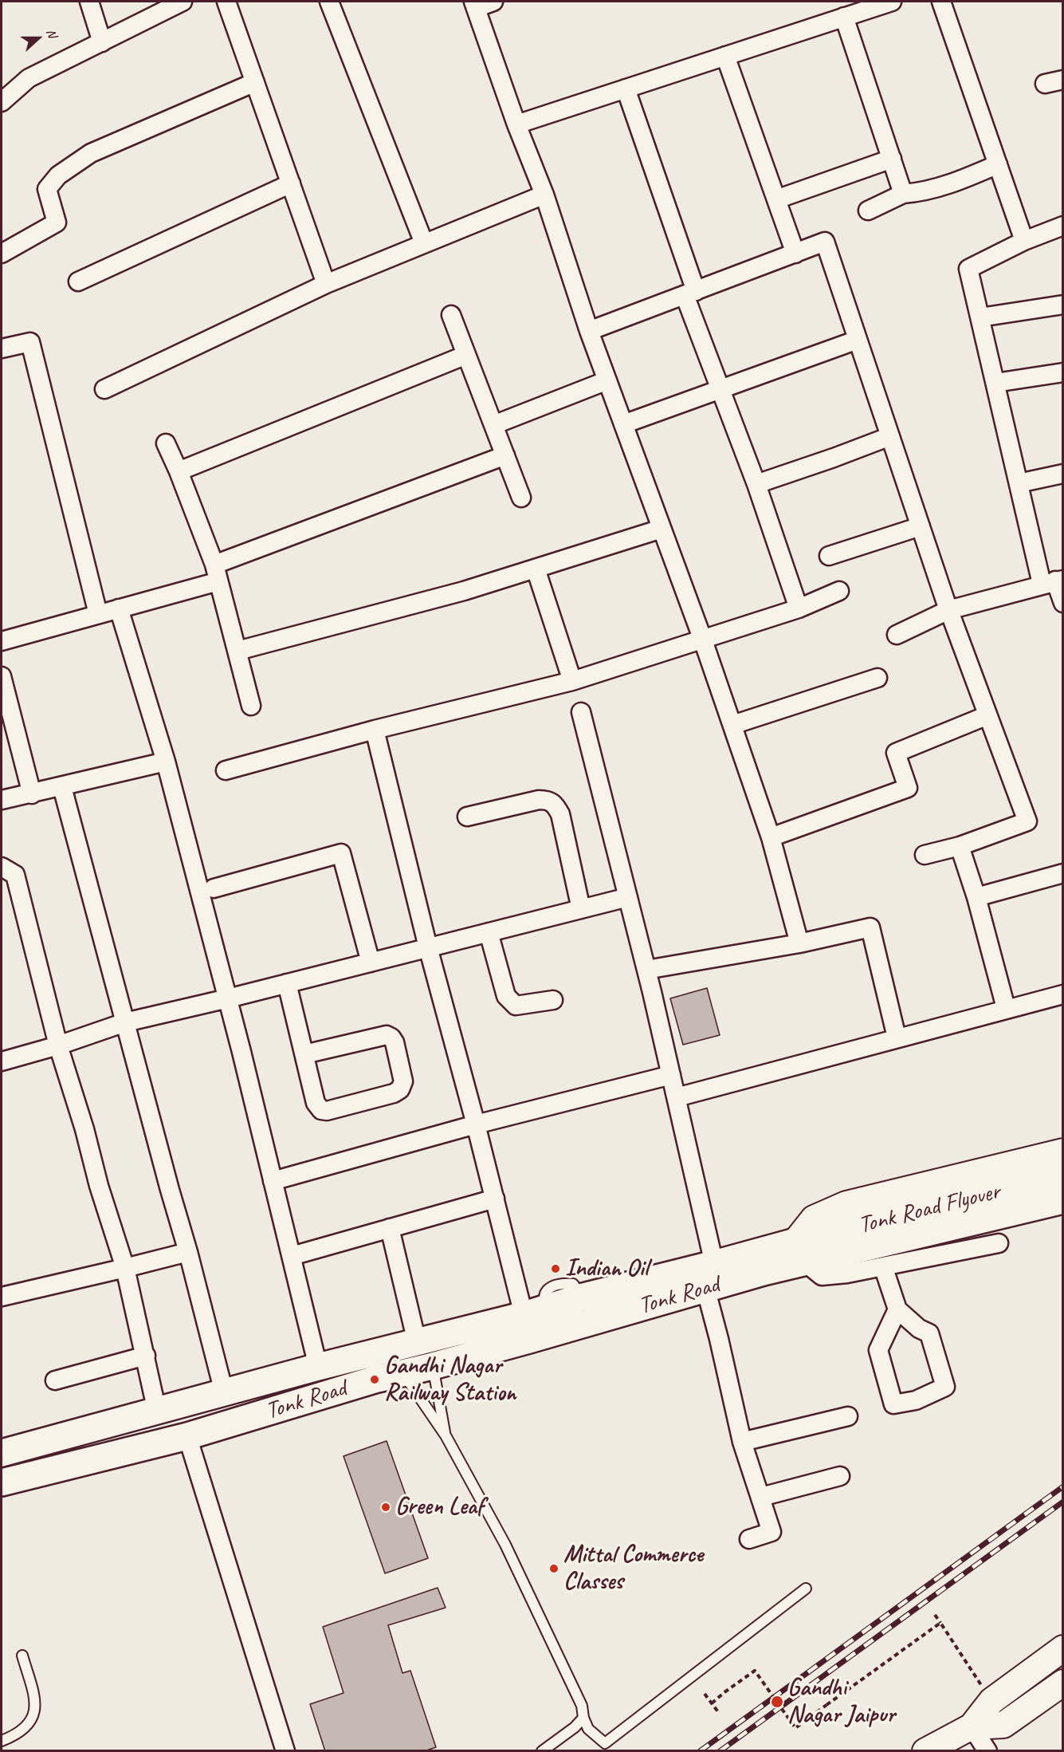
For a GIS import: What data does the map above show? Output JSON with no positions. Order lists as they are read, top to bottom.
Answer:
{
  "streets": {
    "main road": ["Tonk Road Flyover", "Tonk Road"]
  },
  "crossings": [
    ["Tonk Road Flyover", "Tonk Road"]
  ],
  "places": [
    "Indian Oil",
    "Gandhi Nagar Railway Station",
    "Green Leaf",
    "Mittal Commerce Classes",
    "Gandhi Nagar Jaipur"
  ],
  "north": "right"
}
